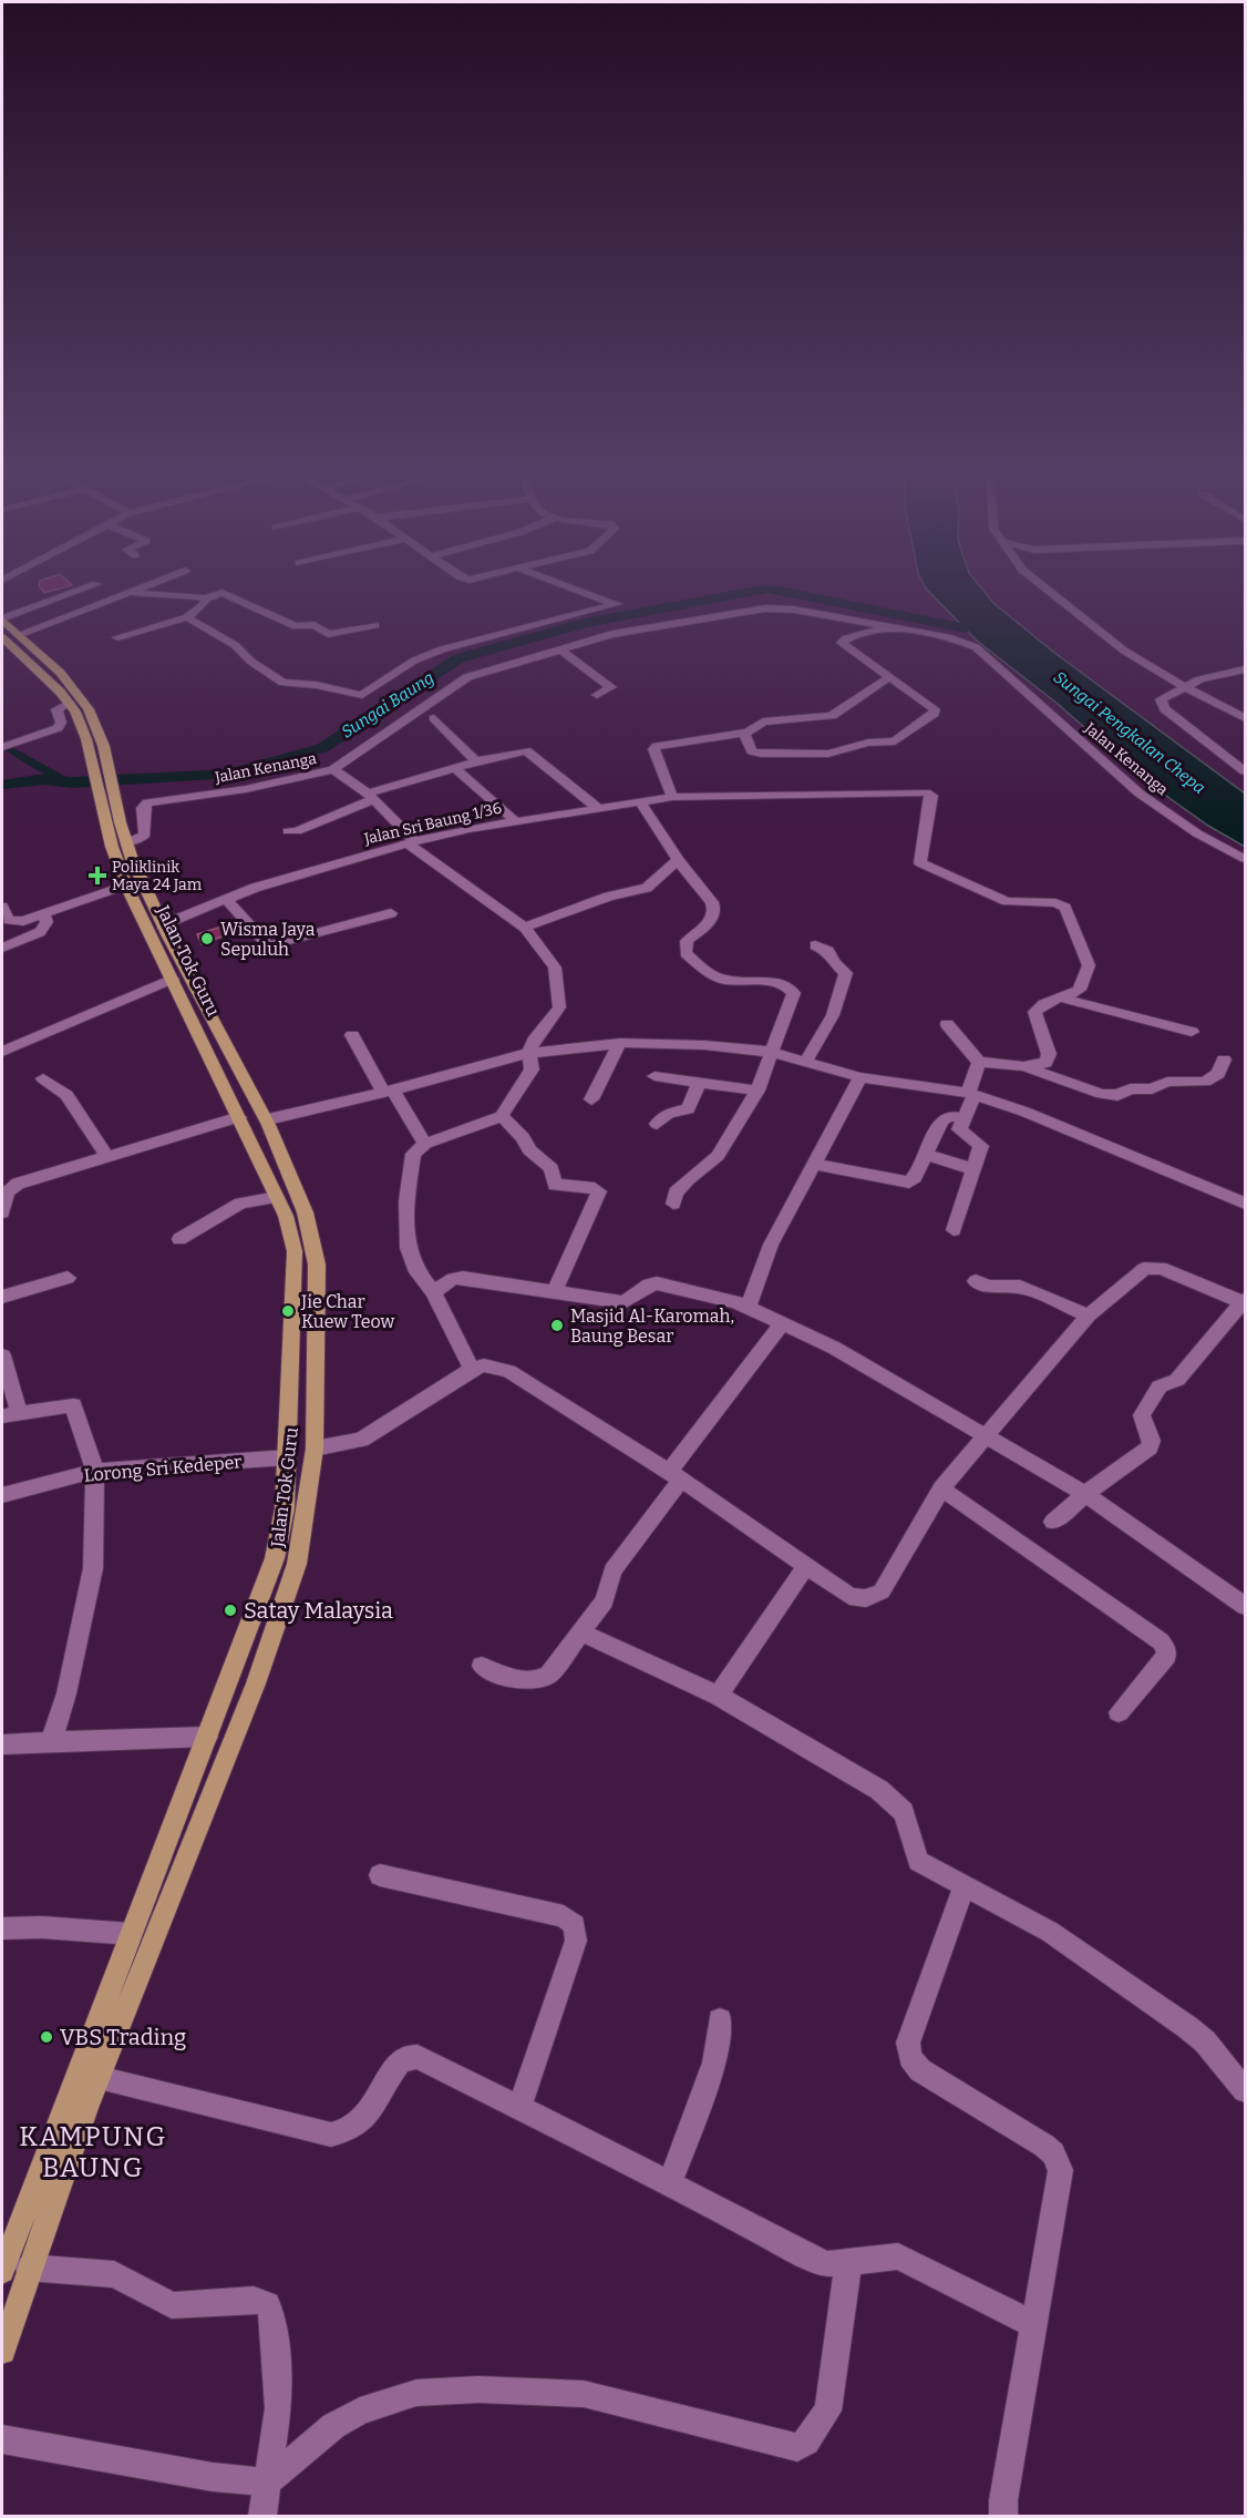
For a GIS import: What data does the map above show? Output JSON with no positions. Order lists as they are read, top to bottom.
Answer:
{
  "streets": {
    "main road": ["Jalan Tok Guru"],
    "street": ["Jalan Kenanga", "Jalan Sri Baung 1/36", "Lorong Sri Kedeper"]
  },
  "crossings": [
    ["Jalan Kenanga", "Jalan Tok Guru"],
    ["Jalan Sri Baung 1/36", "Jalan Tok Guru"],
    ["Jalan Tok Guru", "Lorong Sri Kedeper"]
  ],
  "districts": ["KAMPUNG BAUNG"],
  "water": ["Sungai Baung", "Sungai Pengkalan Chepa"],
  "places": {
    "health": ["Poliklinik Maya 24 Jam"],
    "other": [
      "Wisma Jaya Sepuluh",
      "Jie Char Kuew Teow",
      "Masjid Al-Karomah, Baung Besar",
      "Satay Malaysia",
      "VBS Trading"
    ]
  }
}
